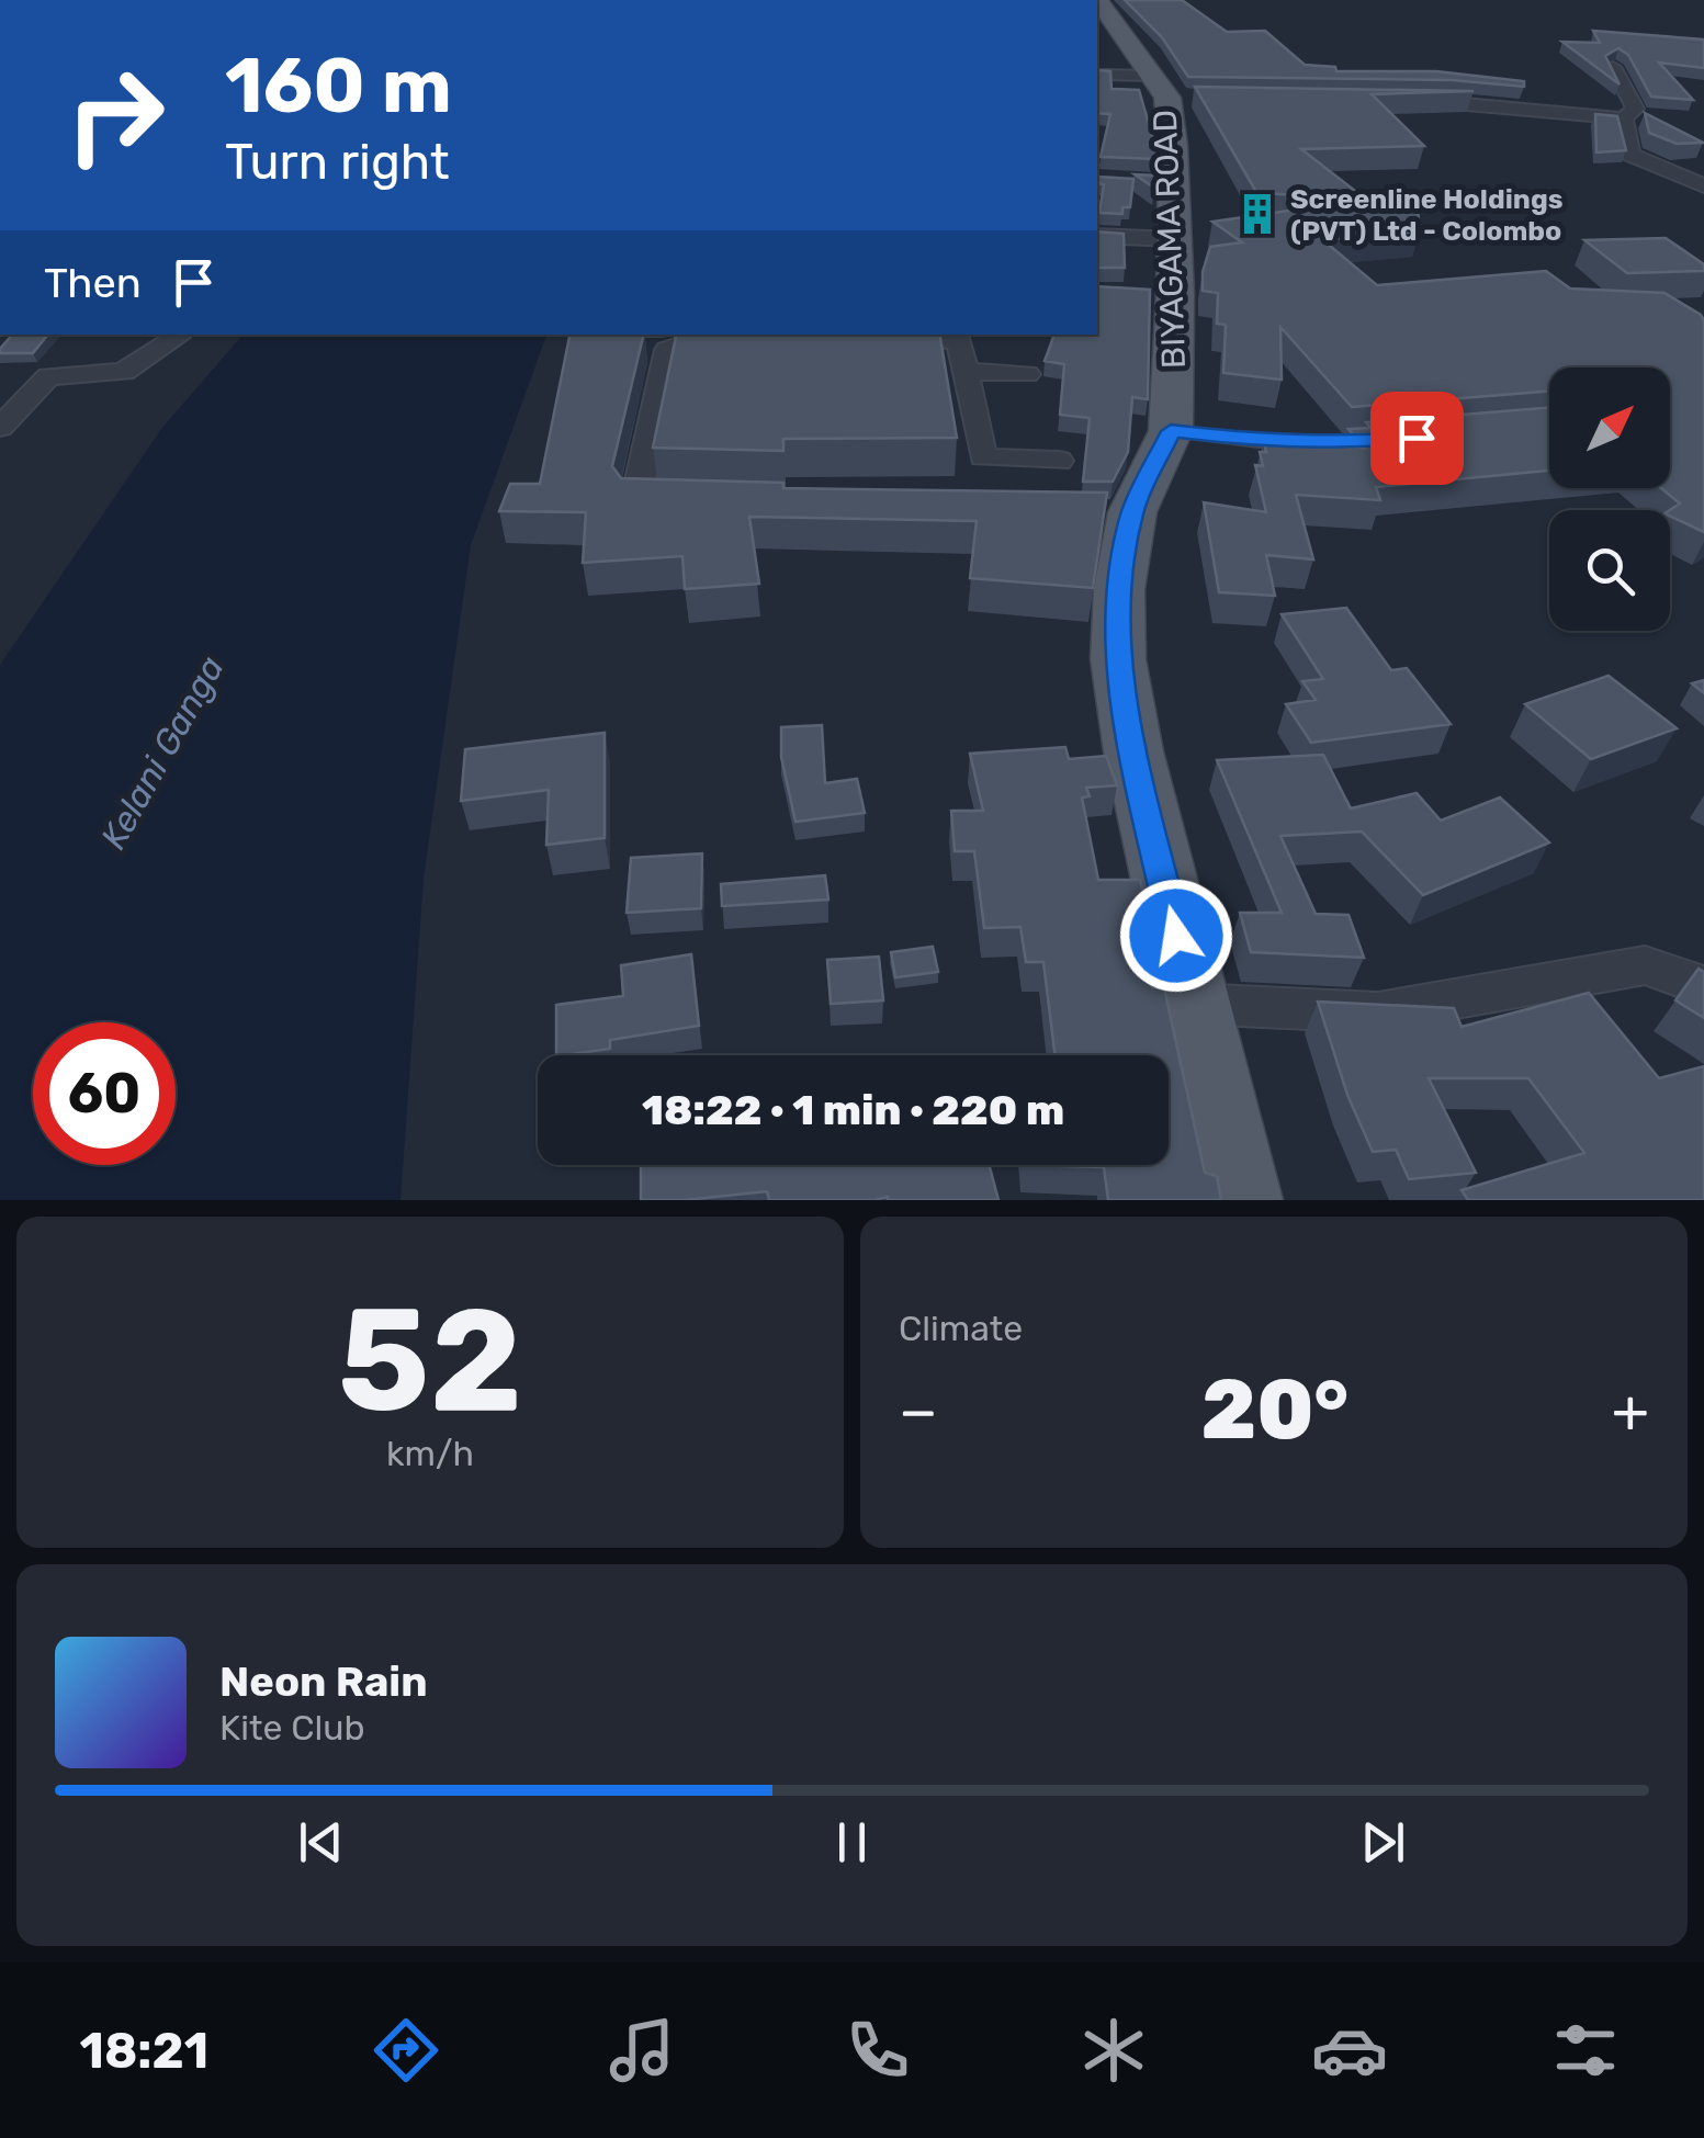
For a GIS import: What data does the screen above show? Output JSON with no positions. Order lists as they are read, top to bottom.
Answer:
{
  "streets": {
    "main road": ["BIYAGAMA ROAD"]
  },
  "water": ["Kelani Ganga"],
  "places": {
    "building": ["Screenline Holdings (PVT) Ltd - Colombo"]
  },
  "north": "top right",
  "page": {
    "turn": ["160 m", "Turn right"],
    "then": "Then",
    "limit": "60",
    "trip": "18:22 · 1 min · 220 m",
    "tile": [
      ["52", "km/h"],
      "Climate"
    ],
    "heat": ["−", "20°", "+"],
    "song": ["Neon Rain", "Kite Club"],
    "tabs": "18:21"
  }
}
